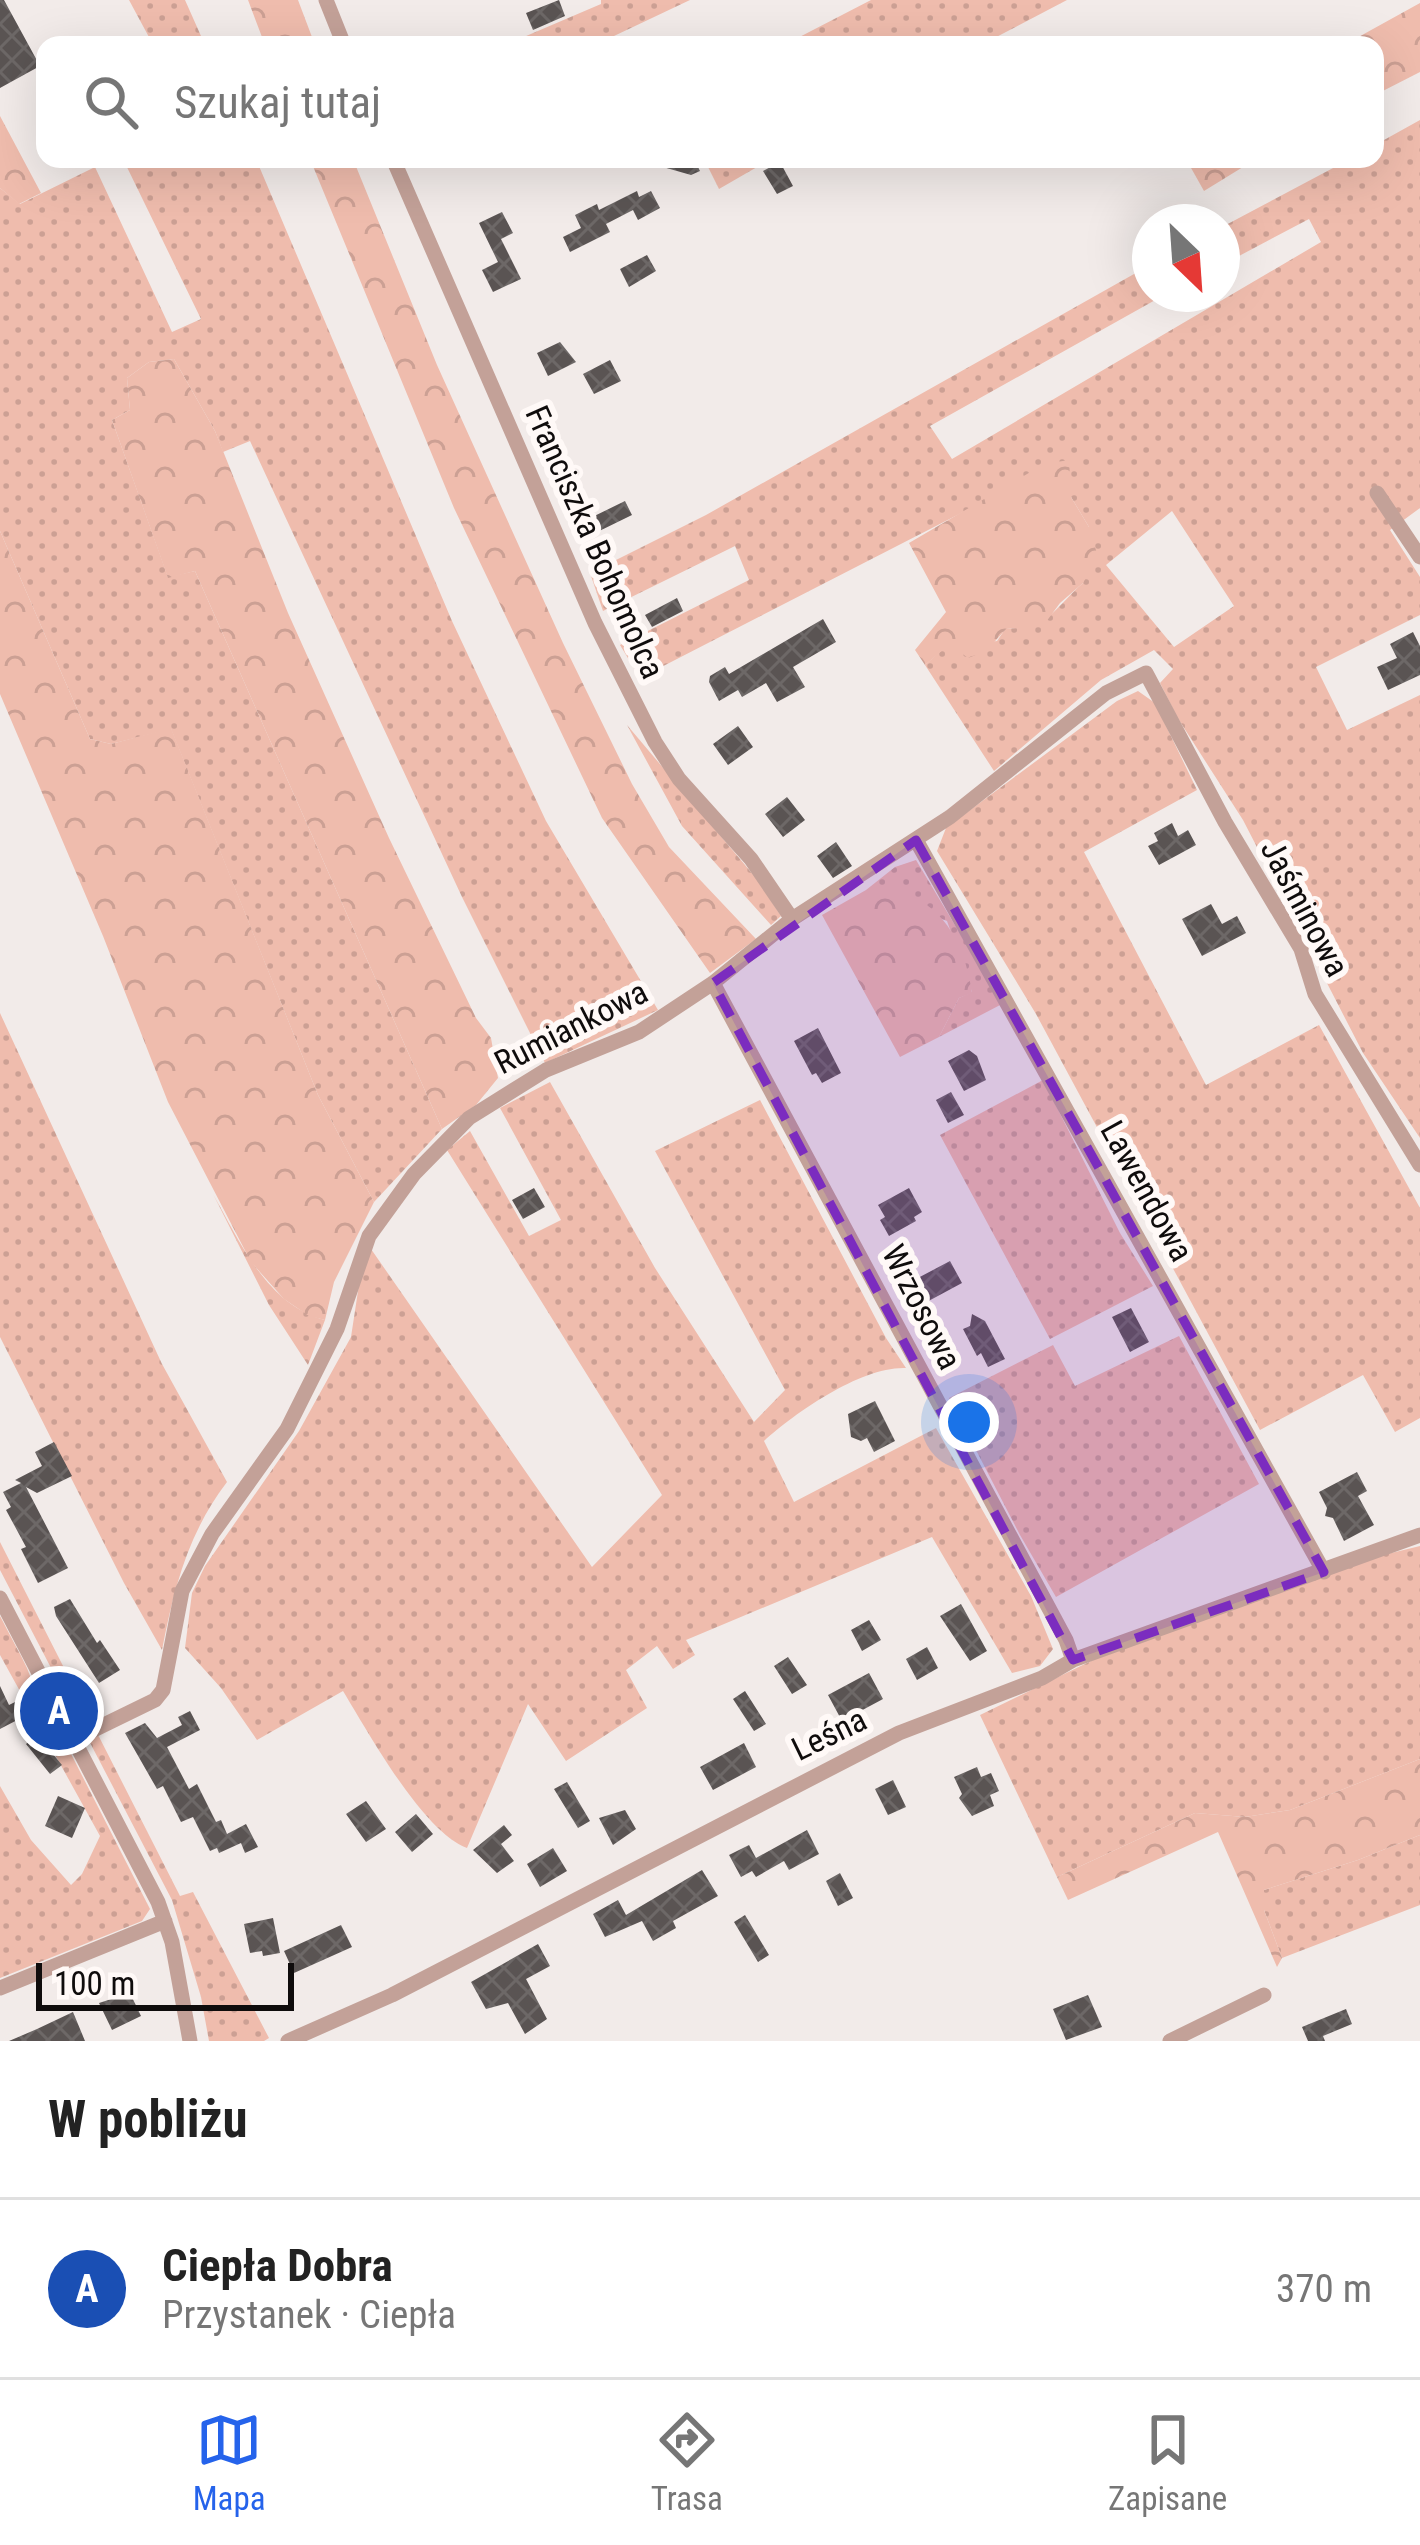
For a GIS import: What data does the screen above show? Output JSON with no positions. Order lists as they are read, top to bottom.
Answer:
{
  "streets": {
    "street": [
      "Franciszka Bohomolca",
      "Jaśminowa",
      "Rumiankowa",
      "Lawendowa",
      "Wrzosowa",
      "Leśna"
    ]
  },
  "crossings": [
    ["Franciszka Bohomolca", "Rumiankowa"],
    ["Jaśminowa", "Rumiankowa"],
    ["Rumiankowa", "Lawendowa"],
    ["Rumiankowa", "Wrzosowa"],
    ["Lawendowa", "Leśna"],
    ["Wrzosowa", "Leśna"]
  ],
  "scale_bar": "100 m",
  "north": "bottom right",
  "page": {
    "search": "Szukaj tutaj",
    "pins": "A",
    "scale": "100 m",
    "heading": "W pobliżu",
    "list": [
      {
        "mark": "A",
        "name": "Ciepła Dobra",
        "note": "Przystanek · Ciepła",
        "value": "370 m"
      }
    ],
    "nav": ["Mapa", "Trasa", "Zapisane"]
  }
}
